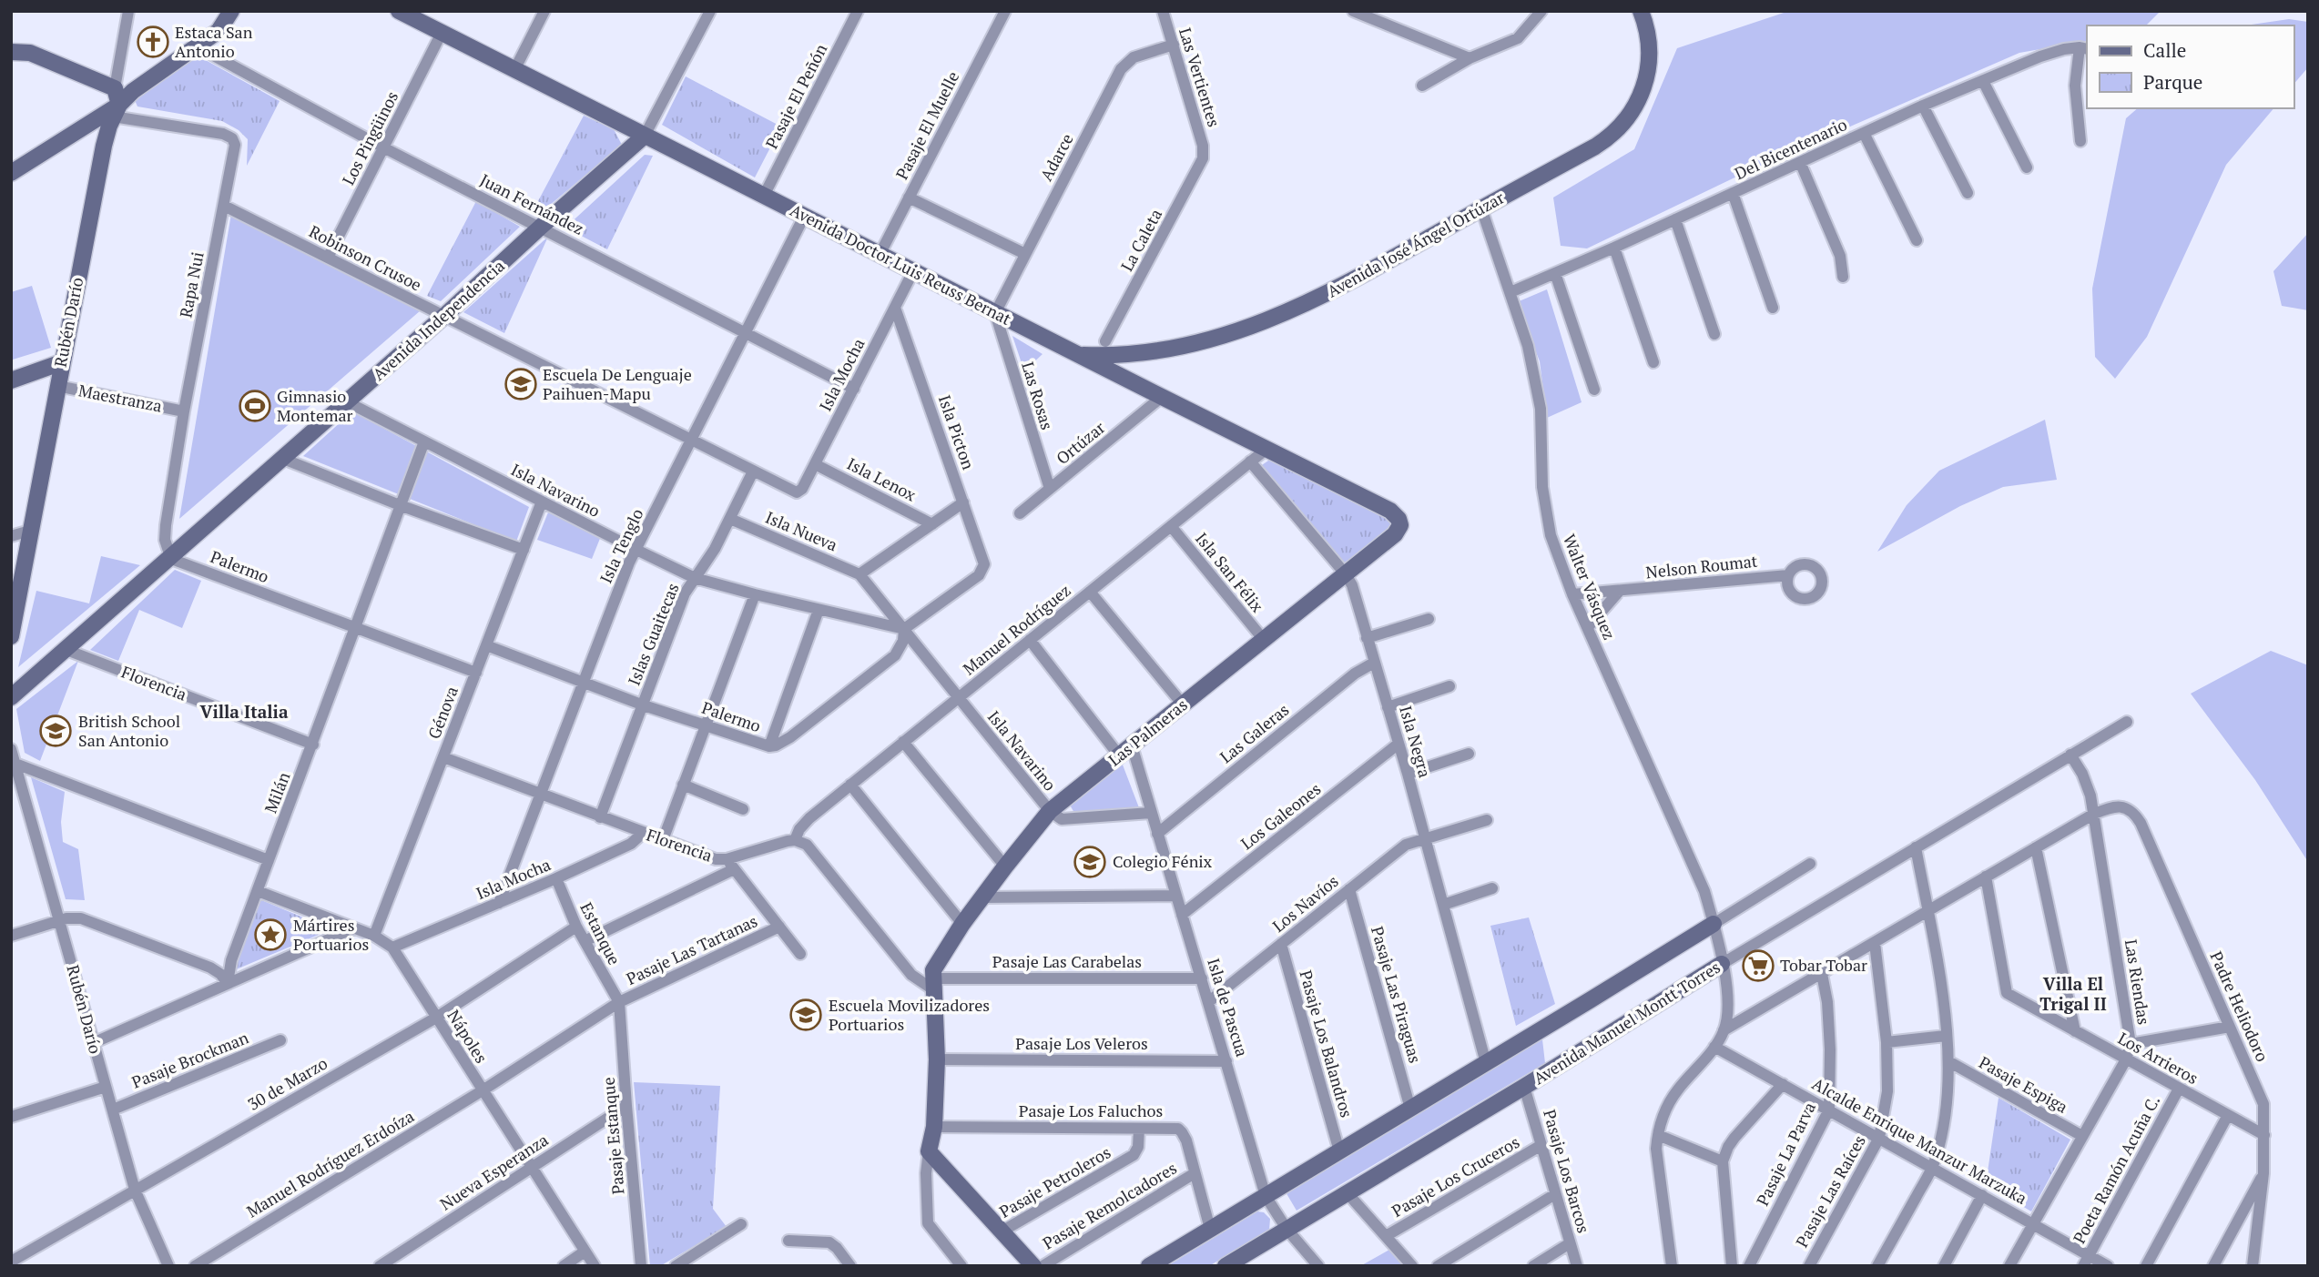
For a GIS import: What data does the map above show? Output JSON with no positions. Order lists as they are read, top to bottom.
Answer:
{
  "streets": {
    "street": [
      "Las Vertientes",
      "Pasaje El Peñón",
      "Pasaje El Muelle",
      "Los Pingüinos",
      "Del Bicentenario",
      "Adarce",
      "Juan Fernández",
      "La Caleta",
      "Avenida José Ángel Ortúzar",
      "Robinson Crusoe",
      "Avenida Doctor Luis Reuss Bernat",
      "Rapa Nui",
      "Avenida Independencia",
      "Rubén Darío",
      "Isla Mocha",
      "Las Rosas",
      "Maestranza",
      "Isla Picton",
      "Ortúzar",
      "Isla Lenox",
      "Isla Navarino",
      "Isla Nueva",
      "Isla Tenglo",
      "Palermo",
      "Nelson Roumat",
      "Isla San Félix",
      "Walter Vásquez",
      "Manuel Rodríguez",
      "Islas Guaitecas",
      "Florencia",
      "Génova",
      "Las Palmeras",
      "Las Galeras",
      "Isla Negra",
      "Milán",
      "Los Galeones",
      "Los Navíos",
      "Estanque",
      "Pasaje Las Tartanas",
      "Pasaje Las Carabelas",
      "Las Riendas",
      "Pasaje Las Piraguas",
      "Padre Heliodoro",
      "Isla de Pascua",
      "Avenida Manuel Montt Torres",
      "Nápoles",
      "Pasaje Los Veleros",
      "Pasaje Los Balandros",
      "Los Arrieros",
      "Pasaje Brockman",
      "30 de Marzo",
      "Pasaje Espiga",
      "Pasaje Los Faluchos",
      "Pasaje Estanque",
      "Alcalde Enrique Manzur Marzuka",
      "Pasaje La Parva",
      "Manuel Rodríguez Erdoíza",
      "Poeta Ramón Acuña C.",
      "Pasaje Los Barcos",
      "Nueva Esperanza",
      "Pasaje Los Cruceros",
      "Pasaje Petroleros",
      "Pasaje Las Raíces",
      "Pasaje Remolcadores"
    ]
  },
  "crossings": [
    ["Las Vertientes", "Adarce"],
    ["Las Vertientes", "La Caleta"],
    ["Pasaje El Peñón", "Avenida Doctor Luis Reuss Bernat"],
    ["Pasaje El Muelle", "Avenida Doctor Luis Reuss Bernat"],
    ["Los Pingüinos", "Juan Fernández"],
    ["Los Pingüinos", "Robinson Crusoe"],
    ["Los Pingüinos", "Avenida Doctor Luis Reuss Bernat"],
    ["Del Bicentenario", "Walter Vásquez"],
    ["Adarce", "Avenida Doctor Luis Reuss Bernat"],
    ["Adarce", "Las Rosas"],
    ["Juan Fernández", "Avenida Independencia"],
    ["Juan Fernández", "Isla Mocha"],
    ["Juan Fernández", "Isla Tenglo"],
    ["Avenida José Ángel Ortúzar", "Avenida Doctor Luis Reuss Bernat"],
    ["Avenida José Ángel Ortúzar", "Walter Vásquez"],
    ["Robinson Crusoe", "Rapa Nui"],
    ["Robinson Crusoe", "Avenida Independencia"],
    ["Robinson Crusoe", "Isla Mocha"],
    ["Robinson Crusoe", "Isla Tenglo"],
    ["Robinson Crusoe", "Islas Guaitecas"],
    ["Avenida Doctor Luis Reuss Bernat", "Avenida Independencia"],
    ["Avenida Doctor Luis Reuss Bernat", "Isla Mocha"],
    ["Avenida Doctor Luis Reuss Bernat", "Las Rosas"],
    ["Avenida Doctor Luis Reuss Bernat", "Ortúzar"],
    ["Avenida Doctor Luis Reuss Bernat", "Isla Tenglo"],
    ["Avenida Doctor Luis Reuss Bernat", "Manuel Rodríguez"],
    ["Avenida Doctor Luis Reuss Bernat", "Las Palmeras"],
    ["Rapa Nui", "Avenida Independencia"],
    ["Rapa Nui", "Rubén Darío"],
    ["Rapa Nui", "Maestranza"],
    ["Rapa Nui", "Palermo"],
    ["Avenida Independencia", "Isla Navarino"],
    ["Avenida Independencia", "Palermo"],
    ["Avenida Independencia", "Florencia"],
    ["Rubén Darío", "Maestranza"],
    ["Rubén Darío", "Pasaje Brockman"],
    ["Rubén Darío", "30 de Marzo"],
    ["Isla Mocha", "Isla Picton"],
    ["Isla Mocha", "Isla Lenox"],
    ["Isla Mocha", "Isla Tenglo"],
    ["Isla Mocha", "Florencia"],
    ["Isla Mocha", "Estanque"],
    ["Isla Mocha", "Nápoles"],
    ["Las Rosas", "Ortúzar"],
    ["Isla Picton", "Isla Navarino"],
    ["Isla Picton", "Palermo"],
    ["Isla Navarino", "Isla Nueva"],
    ["Isla Navarino", "Isla Tenglo"],
    ["Isla Navarino", "Palermo"],
    ["Isla Navarino", "Manuel Rodríguez"],
    ["Isla Navarino", "Islas Guaitecas"],
    ["Isla Navarino", "Génova"],
    ["Isla Navarino", "Las Palmeras"],
    ["Isla Navarino", "Milán"],
    ["Isla Navarino", "Isla de Pascua"],
    ["Isla Nueva", "Islas Guaitecas"],
    ["Isla Tenglo", "Palermo"],
    ["Isla Tenglo", "Florencia"],
    ["Palermo", "Islas Guaitecas"],
    ["Palermo", "Génova"],
    ["Palermo", "Milán"],
    ["Nelson Roumat", "Walter Vásquez"],
    ["Isla San Félix", "Manuel Rodríguez"],
    ["Isla San Félix", "Las Palmeras"],
    ["Walter Vásquez", "Avenida Manuel Montt Torres"],
    ["Manuel Rodríguez", "Florencia"],
    ["Manuel Rodríguez", "Isla Negra"],
    ["Manuel Rodríguez", "Isla de Pascua"],
    ["Islas Guaitecas", "Florencia"],
    ["Florencia", "Génova"],
    ["Florencia", "Milán"],
    ["Génova", "Nápoles"],
    ["Las Palmeras", "Isla Negra"],
    ["Las Palmeras", "Pasaje Las Carabelas"],
    ["Las Palmeras", "Isla de Pascua"],
    ["Las Galeras", "Isla Negra"],
    ["Las Galeras", "Isla de Pascua"],
    ["Isla Negra", "Los Galeones"],
    ["Isla Negra", "Los Navíos"],
    ["Milán", "Nápoles"],
    ["Los Galeones", "Isla de Pascua"],
    ["Los Navíos", "Pasaje Las Piraguas"],
    ["Los Navíos", "Isla de Pascua"],
    ["Los Navíos", "Pasaje Los Balandros"],
    ["Estanque", "Pasaje Las Tartanas"],
    ["Estanque", "30 de Marzo"],
    ["Estanque", "Pasaje Estanque"],
    ["Pasaje Las Tartanas", "Nápoles"],
    ["Pasaje Las Tartanas", "Pasaje Estanque"],
    ["Pasaje Las Tartanas", "Manuel Rodríguez Erdoíza"],
    ["Pasaje Las Carabelas", "Isla de Pascua"],
    ["Las Riendas", "Padre Heliodoro"],
    ["Las Riendas", "Avenida Manuel Montt Torres"],
    ["Las Riendas", "Los Arrieros"],
    ["Las Riendas", "Pasaje Espiga"],
    ["Las Riendas", "Alcalde Enrique Manzur Marzuka"],
    ["Padre Heliodoro", "Los Arrieros"],
    ["Isla de Pascua", "Avenida Manuel Montt Torres"],
    ["Isla de Pascua", "Pasaje Los Veleros"],
    ["Avenida Manuel Montt Torres", "Pasaje Los Barcos"],
    ["Nápoles", "30 de Marzo"],
    ["Nápoles", "Manuel Rodríguez Erdoíza"],
    ["Nápoles", "Nueva Esperanza"],
    ["Los Arrieros", "Poeta Ramón Acuña C."],
    ["Pasaje Los Faluchos", "Pasaje Petroleros"],
    ["Pasaje Los Faluchos", "Pasaje Remolcadores"],
    ["Pasaje Estanque", "Nueva Esperanza"],
    ["Alcalde Enrique Manzur Marzuka", "Pasaje La Parva"],
    ["Alcalde Enrique Manzur Marzuka", "Poeta Ramón Acuña C."],
    ["Alcalde Enrique Manzur Marzuka", "Pasaje Las Raíces"],
    ["Pasaje Los Barcos", "Pasaje Los Cruceros"]
  ],
  "districts": ["Villa Italia", "Villa El Trigal II"],
  "places": {
    "church": ["Estaca San Antonio"],
    "school or university": [
      "Escuela De Lenguaje Paihuen-Mapu",
      "British School San Antonio",
      "Colegio Fénix",
      "Escuela Movilizadores Portuarios"
    ],
    "sports": ["Gimnasio Montemar"],
    "place": ["Mártires Portuarios"],
    "supermarket": ["Tobar Tobar"]
  },
  "legend": ["Calle", "Parque"]
}
